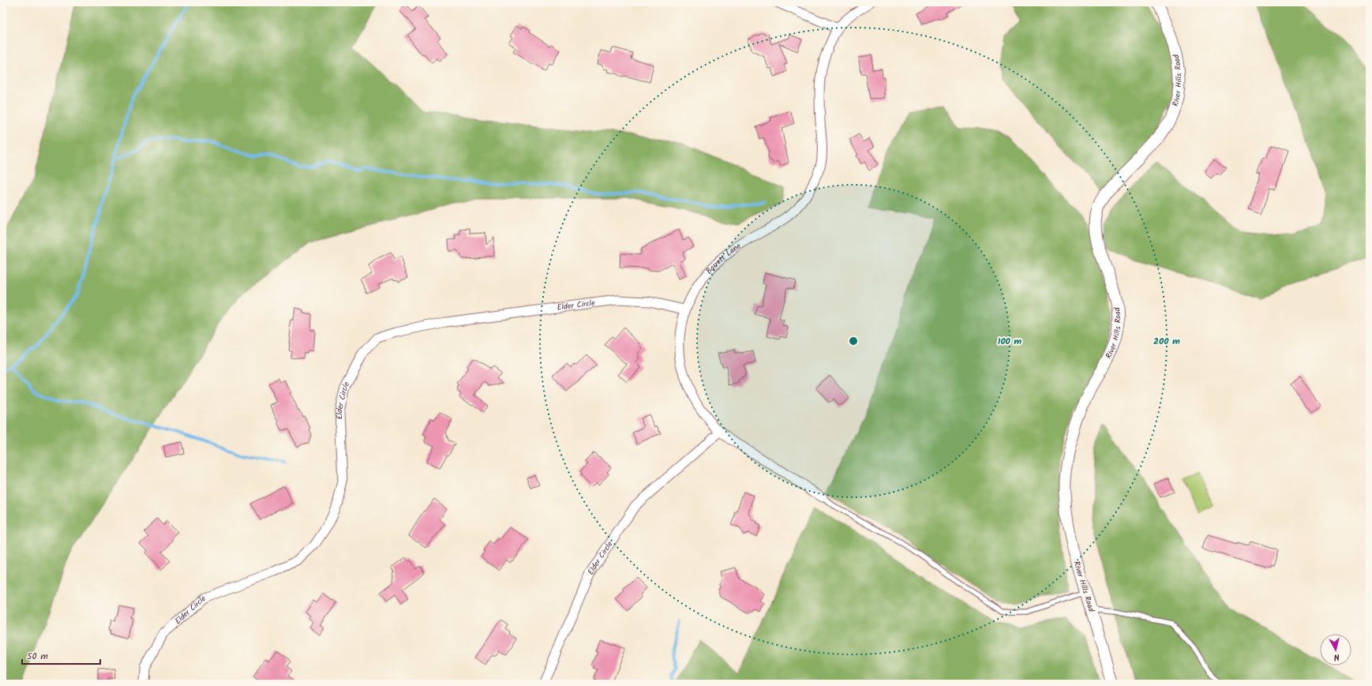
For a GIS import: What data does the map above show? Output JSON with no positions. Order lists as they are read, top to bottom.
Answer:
{
  "streets": {
    "street": ["River Hills Road", "Barrett Lane", "Elder Circle"]
  },
  "crossings": [
    ["Barrett Lane", "Elder Circle"]
  ],
  "scale_bar": "50 m",
  "north": "bottom",
  "rings": ["100 m", "200 m"]
}
